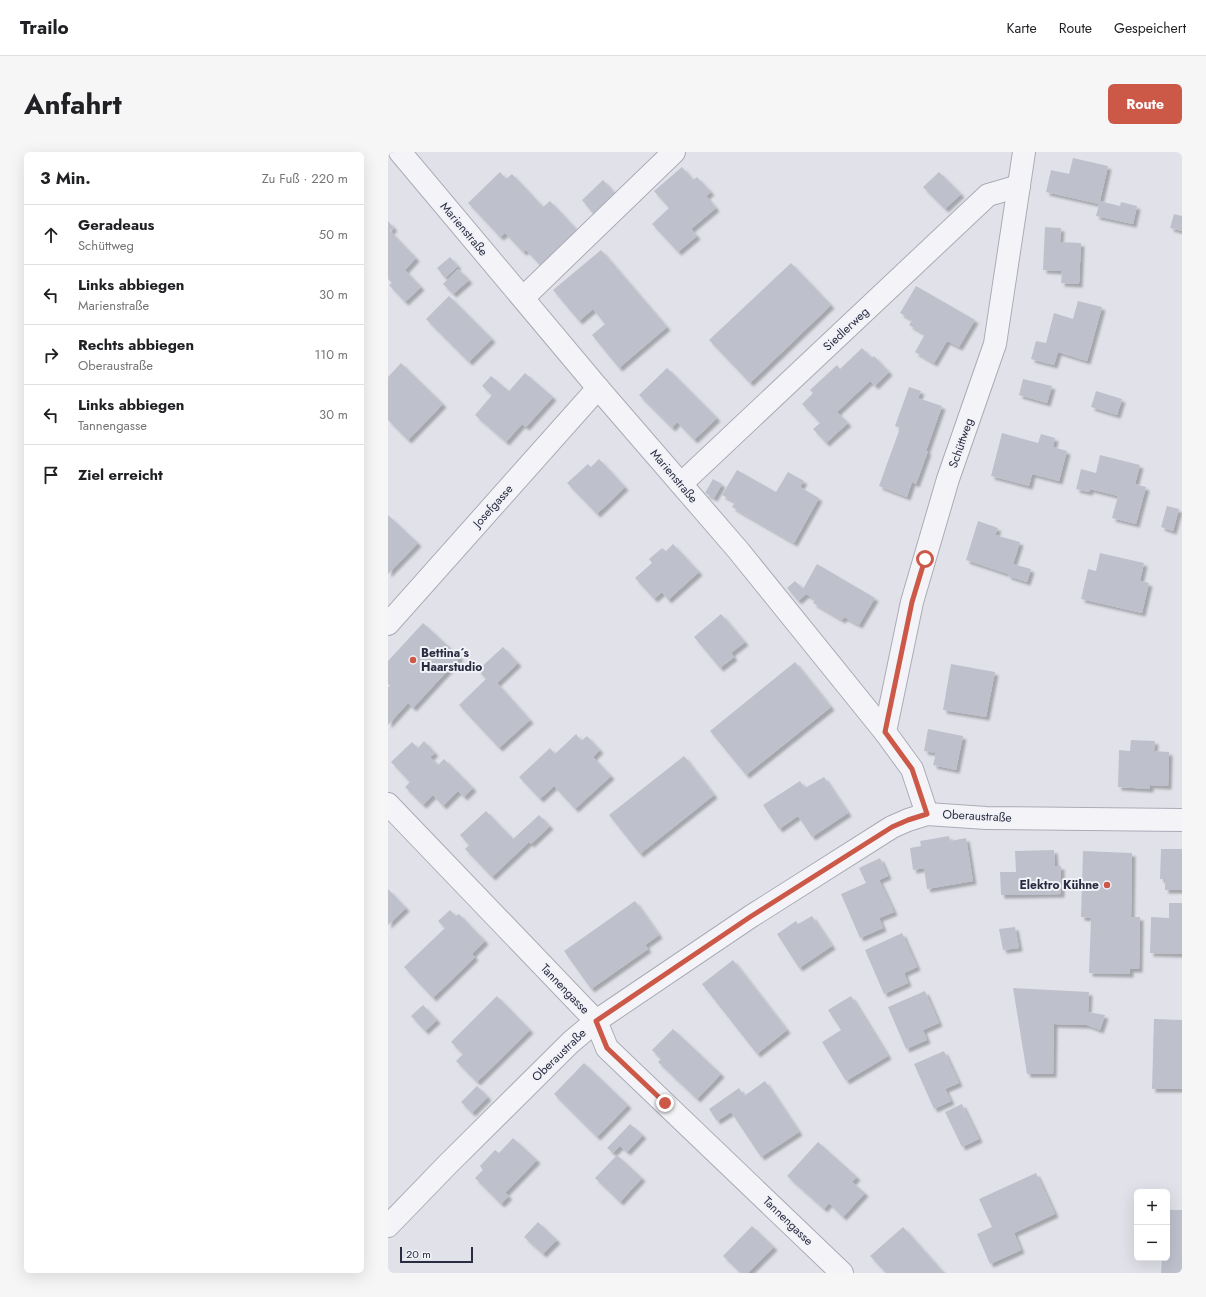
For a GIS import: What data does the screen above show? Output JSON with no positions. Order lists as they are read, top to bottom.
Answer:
{
  "streets": {
    "street": [
      "Marienstraße",
      "Siedlerweg",
      "Schüttweg",
      "Josefgasse",
      "Oberaustraße",
      "Tannengasse"
    ]
  },
  "crossings": [
    ["Marienstraße", "Siedlerweg"],
    ["Marienstraße", "Schüttweg"],
    ["Marienstraße", "Josefgasse"],
    ["Marienstraße", "Oberaustraße"],
    ["Siedlerweg", "Schüttweg"],
    ["Oberaustraße", "Tannengasse"]
  ],
  "places": ["Bettina´s Haarstudio", "Elektro Kühne"],
  "scale_bar": "20 m",
  "page": {
    "header": "Trailo",
    "nav": ["Karte", "Route", "Gespeichert"],
    "title": "Anfahrt",
    "buttons": "Route",
    "heading": ["3 Min.", "Zu Fuß · 220 m"],
    "list": [
      ["Geradeaus", "Schüttweg", "50 m"],
      ["Links abbiegen", "Marienstraße", "30 m"],
      ["Rechts abbiegen", "Oberaustraße", "110 m"],
      ["Links abbiegen", "Tannengasse", "30 m"],
      "Ziel erreicht"
    ],
    "map_buttons": ["+", "−"],
    "scale": "20 m"
  }
}
